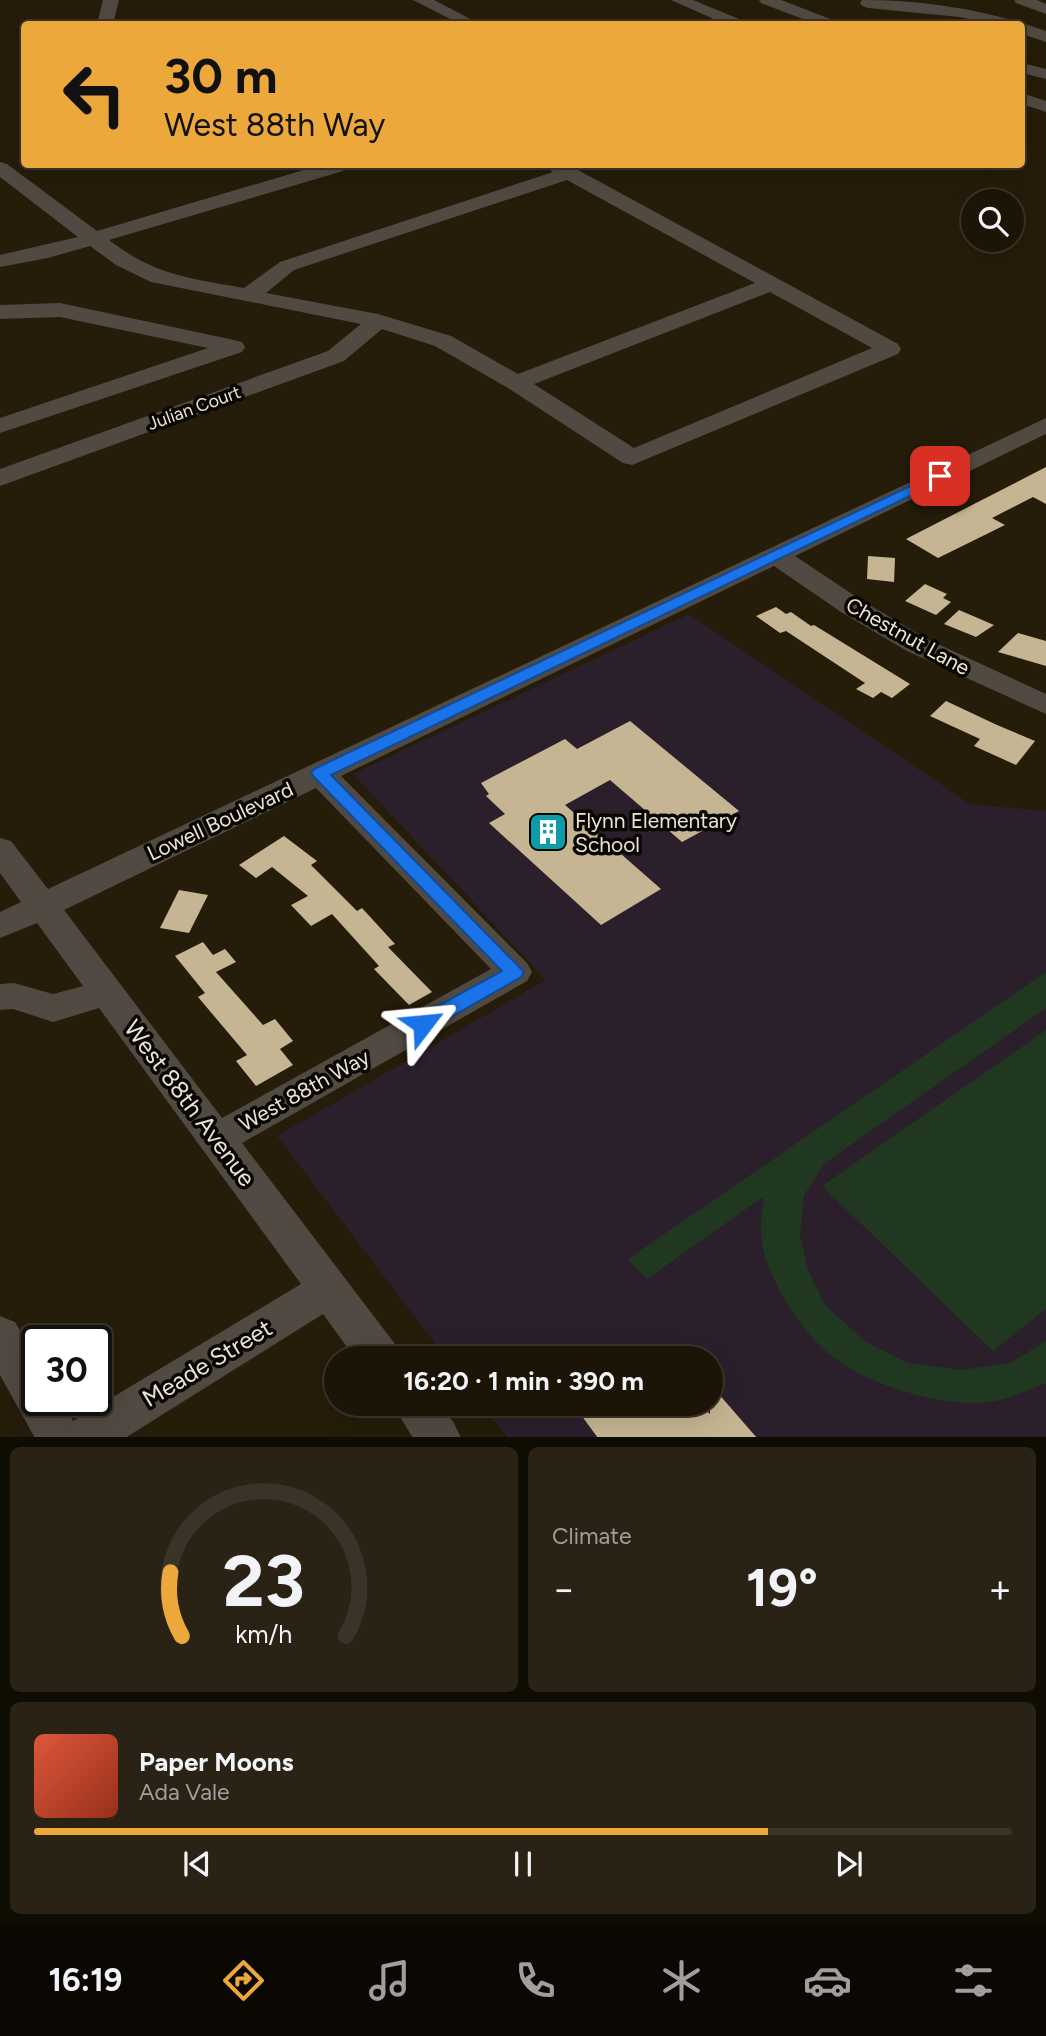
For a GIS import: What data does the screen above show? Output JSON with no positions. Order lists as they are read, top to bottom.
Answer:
{
  "streets": {
    "street": [
      "Julian Court",
      "Chestnut Lane",
      "Lowell Boulevard",
      "West 88th Way",
      "West 88th Avenue",
      "Meade Street"
    ]
  },
  "crossings": [
    ["Chestnut Lane", "Lowell Boulevard"],
    ["Lowell Boulevard", "West 88th Way"],
    ["Lowell Boulevard", "West 88th Avenue"],
    ["West 88th Way", "West 88th Avenue"],
    ["West 88th Avenue", "Meade Street"]
  ],
  "places": {
    "building": ["Flynn Elementary School"]
  },
  "page": {
    "turn": ["30 m", "West 88th Way"],
    "limit": "30",
    "trip": "16:20 · 1 min · 390 m",
    "tile": "Climate",
    "heat": ["−", "19°", "+"],
    "song": ["Paper Moons", "Ada Vale"],
    "tabs": "16:19",
    "gauge": ["23", "km/h"]
  }
}
